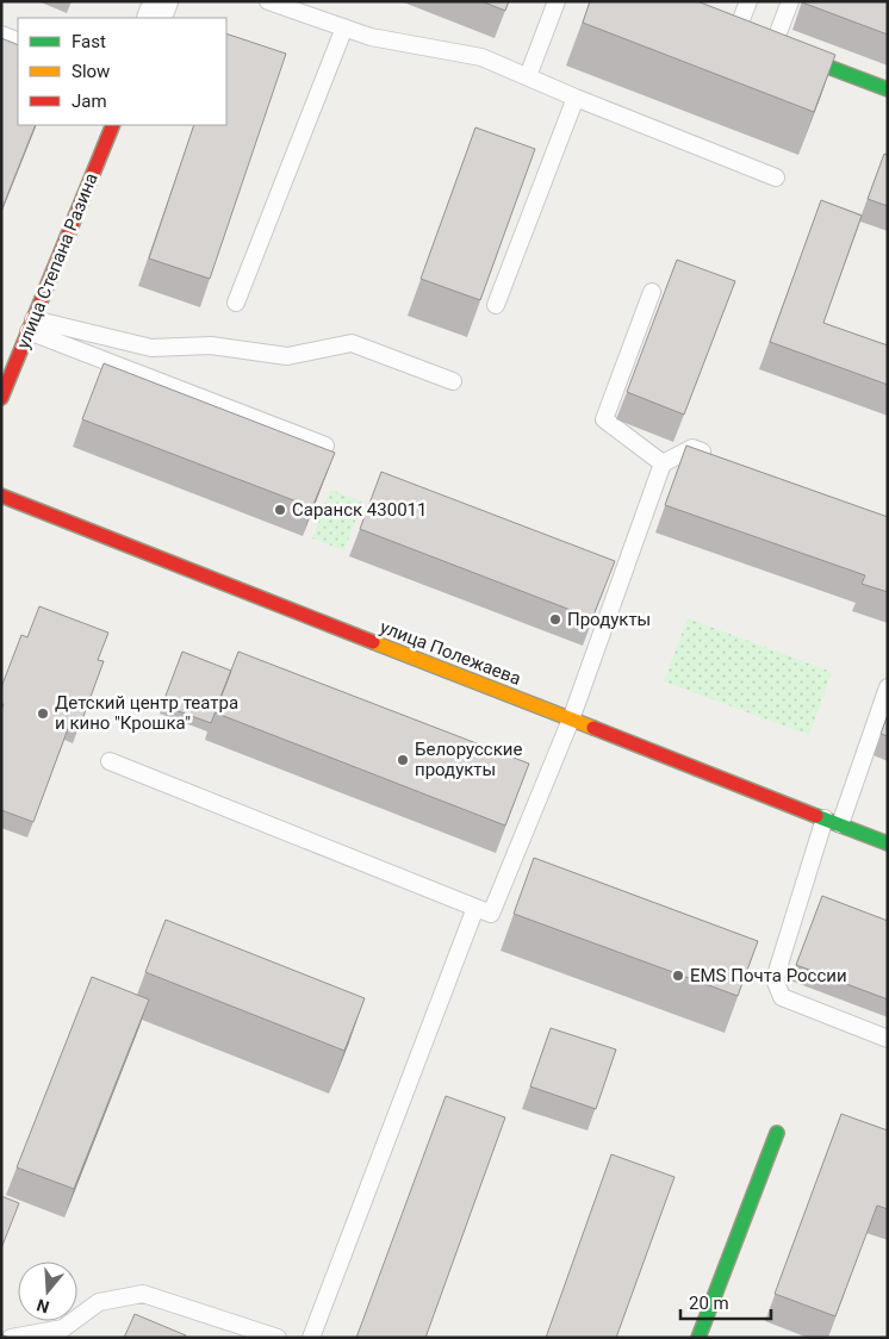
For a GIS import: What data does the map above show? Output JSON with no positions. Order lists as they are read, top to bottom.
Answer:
{
  "streets": {
    "main road": ["улица Степана Разина", "улица Полежаева"]
  },
  "places": [
    "Саранск 430011",
    "Продукты",
    "Детский центр театра и кино \"Крошка\"",
    "Белорусские продукты",
    "EMS Почта России"
  ],
  "legend": ["Fast", "Slow", "Jam"],
  "scale_bar": "20 m",
  "north": "bottom"
}
